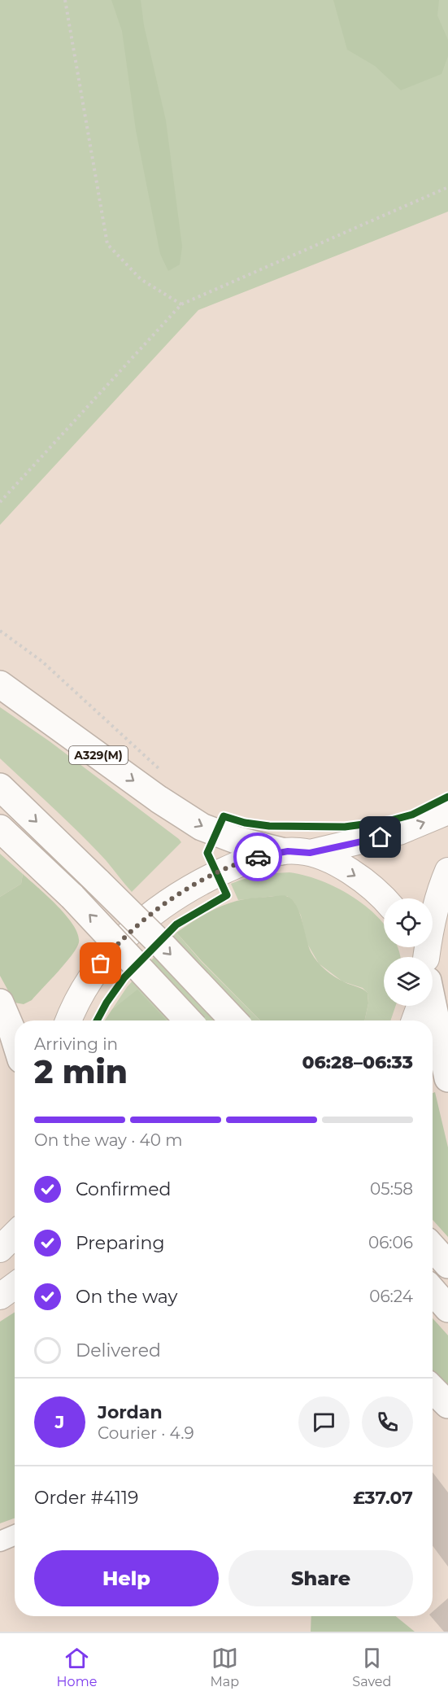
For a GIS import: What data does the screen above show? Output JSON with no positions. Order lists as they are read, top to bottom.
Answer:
{
  "streets": {
    "highway": ["A329(M)"]
  },
  "page": {
    "heading": ["2 min", "Arriving in", "06:28–06:33"],
    "panel": [
      "Jordan",
      "Courier · 4.9",
      "Order #4119",
      "£37.07"
    ],
    "bar": "On the way · 40 m",
    "list": [
      ["Confirmed", "05:58"],
      ["Preparing", "06:06"],
      ["On the way", "06:24"],
      "Delivered"
    ],
    "round": "J",
    "buttons": ["Help", "Share"],
    "tabs": ["Home", "Map", "Saved"]
  }
}
